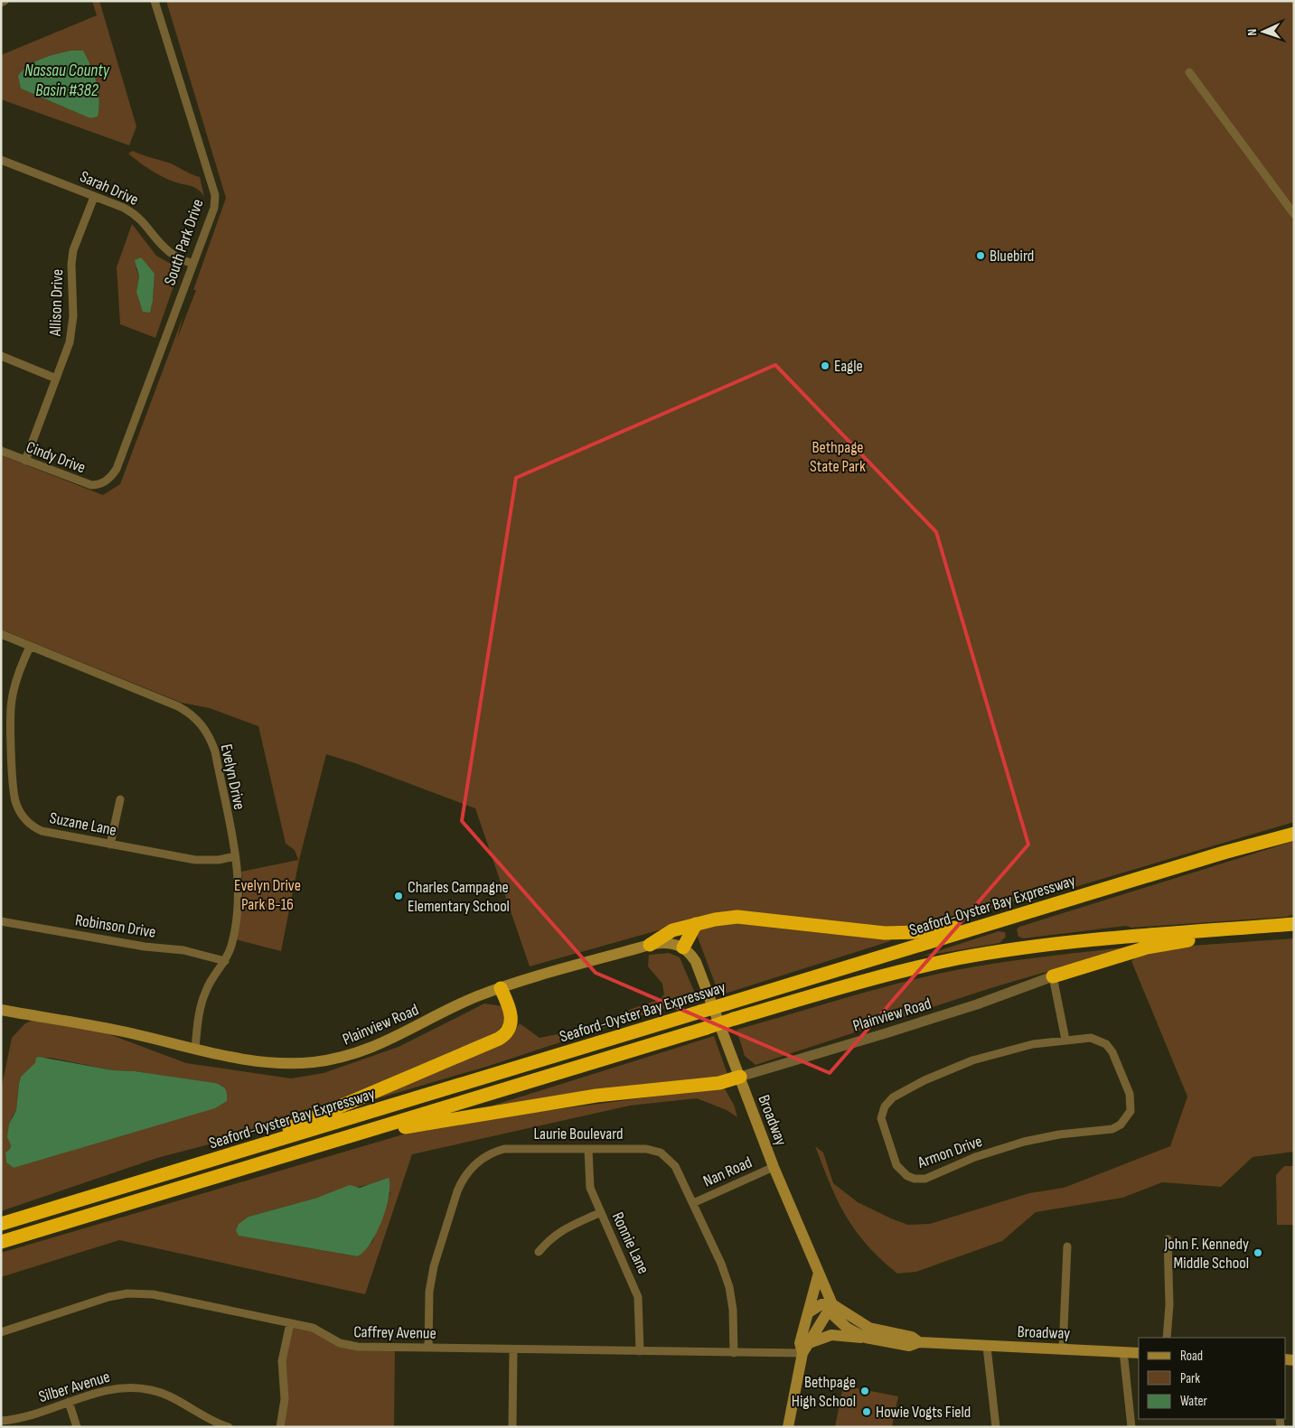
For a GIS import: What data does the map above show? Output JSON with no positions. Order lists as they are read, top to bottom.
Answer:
{
  "streets": {
    "highway": ["Seaford-Oyster Bay Expressway"],
    "main road": ["Plainview Road", "Broadway"],
    "street": [
      "Sarah Drive",
      "South Park Drive",
      "Allison Drive",
      "Cindy Drive",
      "Evelyn Drive",
      "Suzane Lane",
      "Robinson Drive",
      "Laurie Boulevard",
      "Armon Drive",
      "Nan Road",
      "Ronnie Lane",
      "Caffrey Avenue",
      "Silber Avenue"
    ]
  },
  "crossings": [
    ["Sarah Drive", "South Park Drive"],
    ["Sarah Drive", "Allison Drive"],
    ["South Park Drive", "Cindy Drive"],
    ["Allison Drive", "Cindy Drive"],
    ["Evelyn Drive", "Suzane Lane"],
    ["Evelyn Drive", "Robinson Drive"],
    ["Evelyn Drive", "Plainview Road"],
    ["Plainview Road", "Broadway"],
    ["Broadway", "Nan Road"],
    ["Laurie Boulevard", "Nan Road"],
    ["Laurie Boulevard", "Ronnie Lane"],
    ["Laurie Boulevard", "Caffrey Avenue"],
    ["Ronnie Lane", "Caffrey Avenue"]
  ],
  "water": ["Nassau County Basin #382"],
  "parks": ["Bethpage State Park", "Evelyn Drive Park B-16"],
  "places": [
    "Bluebird",
    "Eagle",
    "Charles Campagne Elementary School",
    "John F. Kennedy Middle School",
    "Bethpage High School",
    "Howie Vogts Field"
  ],
  "legend": ["Road", "Park", "Water"],
  "north": "left"
}
